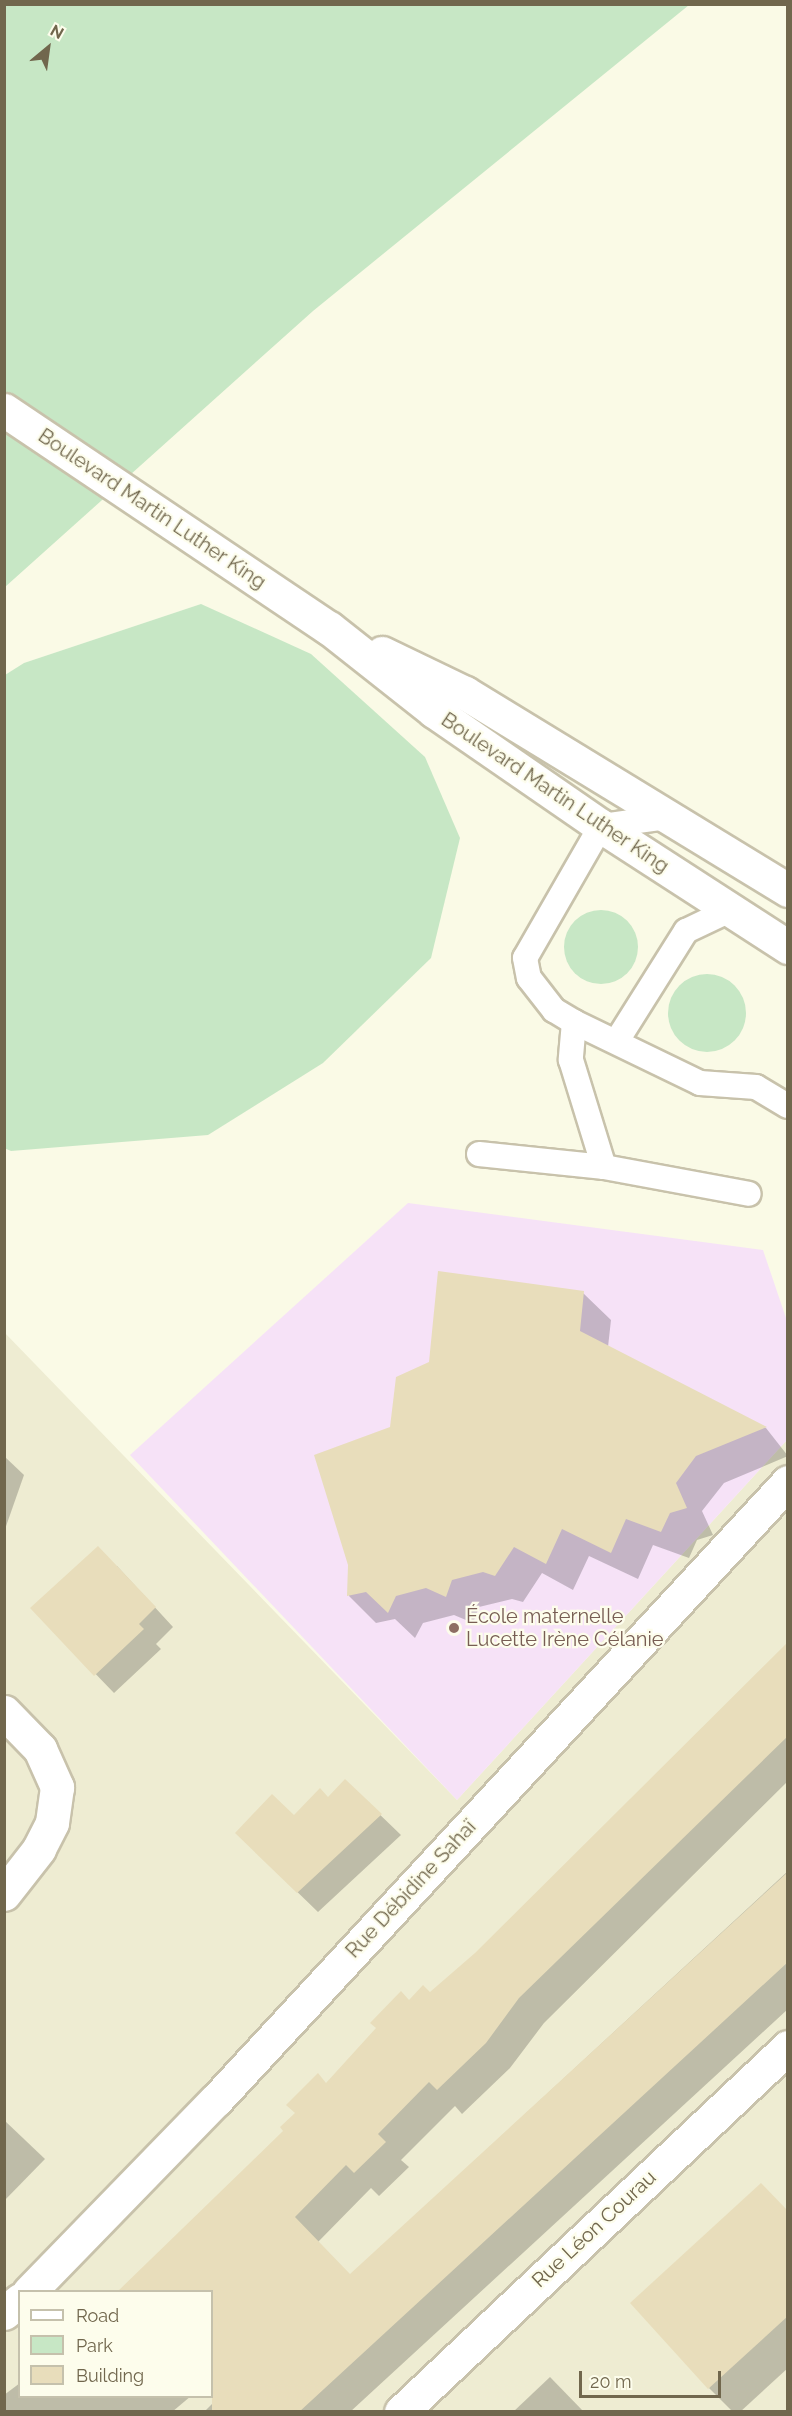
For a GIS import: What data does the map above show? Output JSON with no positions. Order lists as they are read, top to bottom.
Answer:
{
  "streets": {
    "street": ["Boulevard Martin Luther King", "Rue Débidine Sahaï", "Rue Léon Courau"]
  },
  "places": ["École maternelle Lucette Irène Célanie"],
  "legend": ["Road", "Park", "Building"],
  "scale_bar": "20 m",
  "north": "top right"
}
